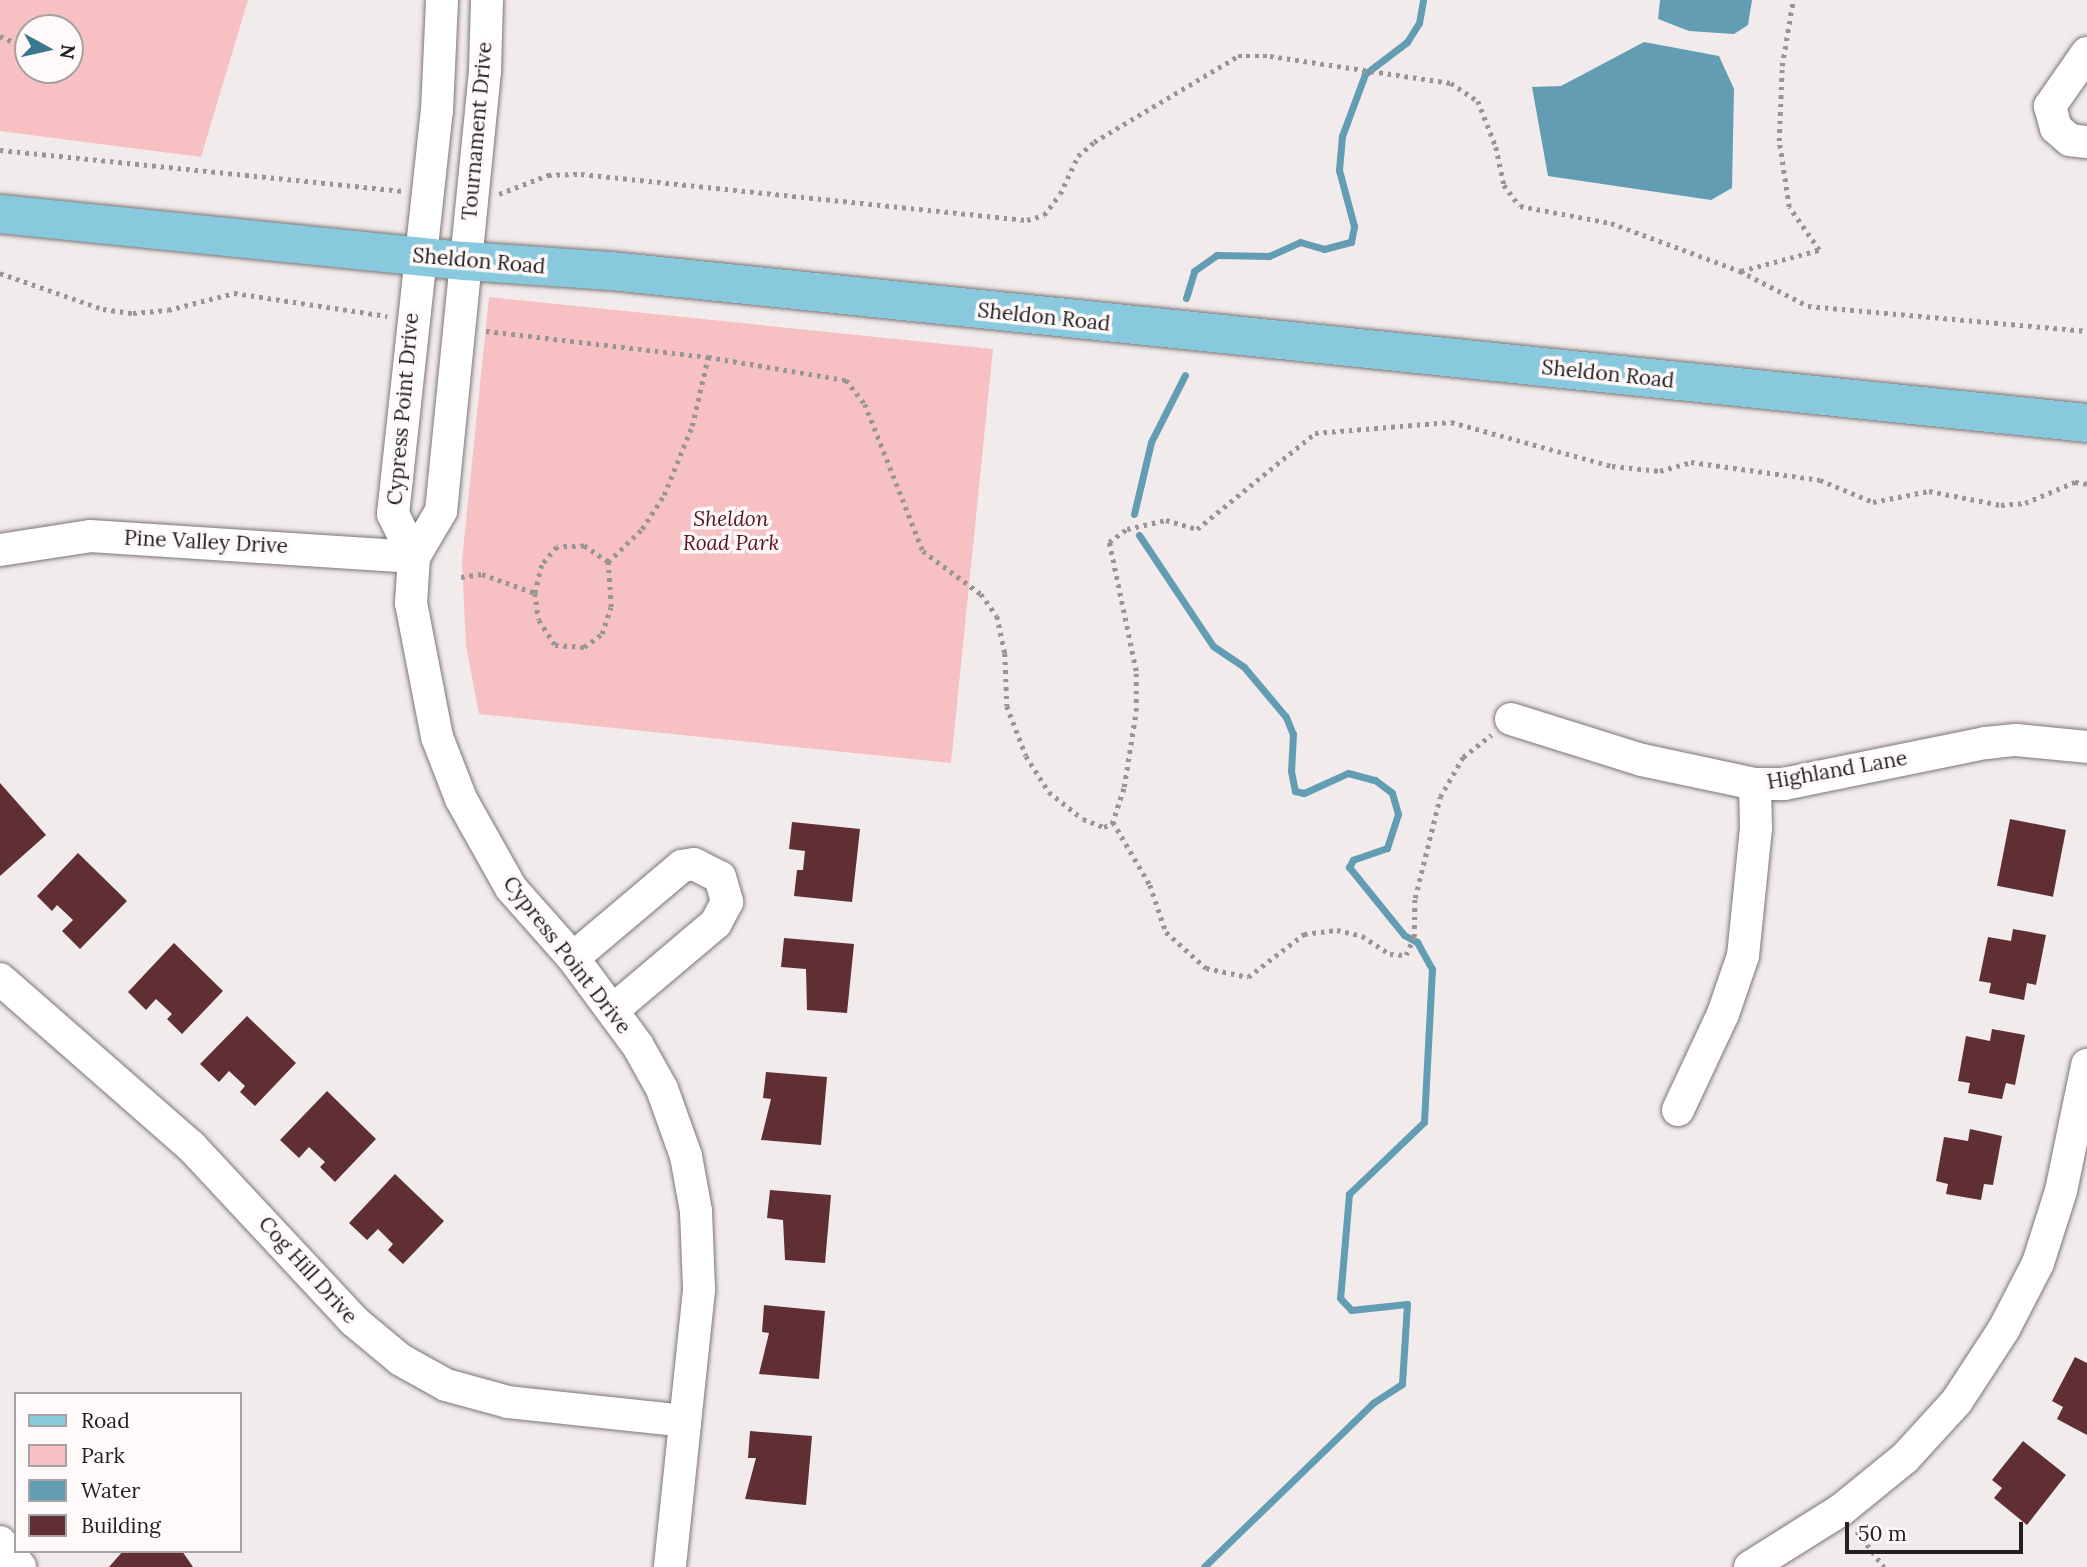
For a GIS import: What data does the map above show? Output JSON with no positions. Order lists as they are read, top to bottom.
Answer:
{
  "streets": {
    "main road": ["Sheldon Road"],
    "street": [
      "Tournament Drive",
      "Cypress Point Drive",
      "Pine Valley Drive",
      "Highland Lane",
      "Cog Hill Drive"
    ]
  },
  "crossings": [
    ["Tournament Drive", "Sheldon Road"],
    ["Tournament Drive", "Cypress Point Drive"],
    ["Sheldon Road", "Cypress Point Drive"],
    ["Cypress Point Drive", "Pine Valley Drive"],
    ["Cypress Point Drive", "Cog Hill Drive"]
  ],
  "parks": ["Sheldon Road Park"],
  "legend": [
    "Road",
    "Park",
    "Water",
    "Building"
  ],
  "scale_bar": "50 m",
  "north": "right"
}
